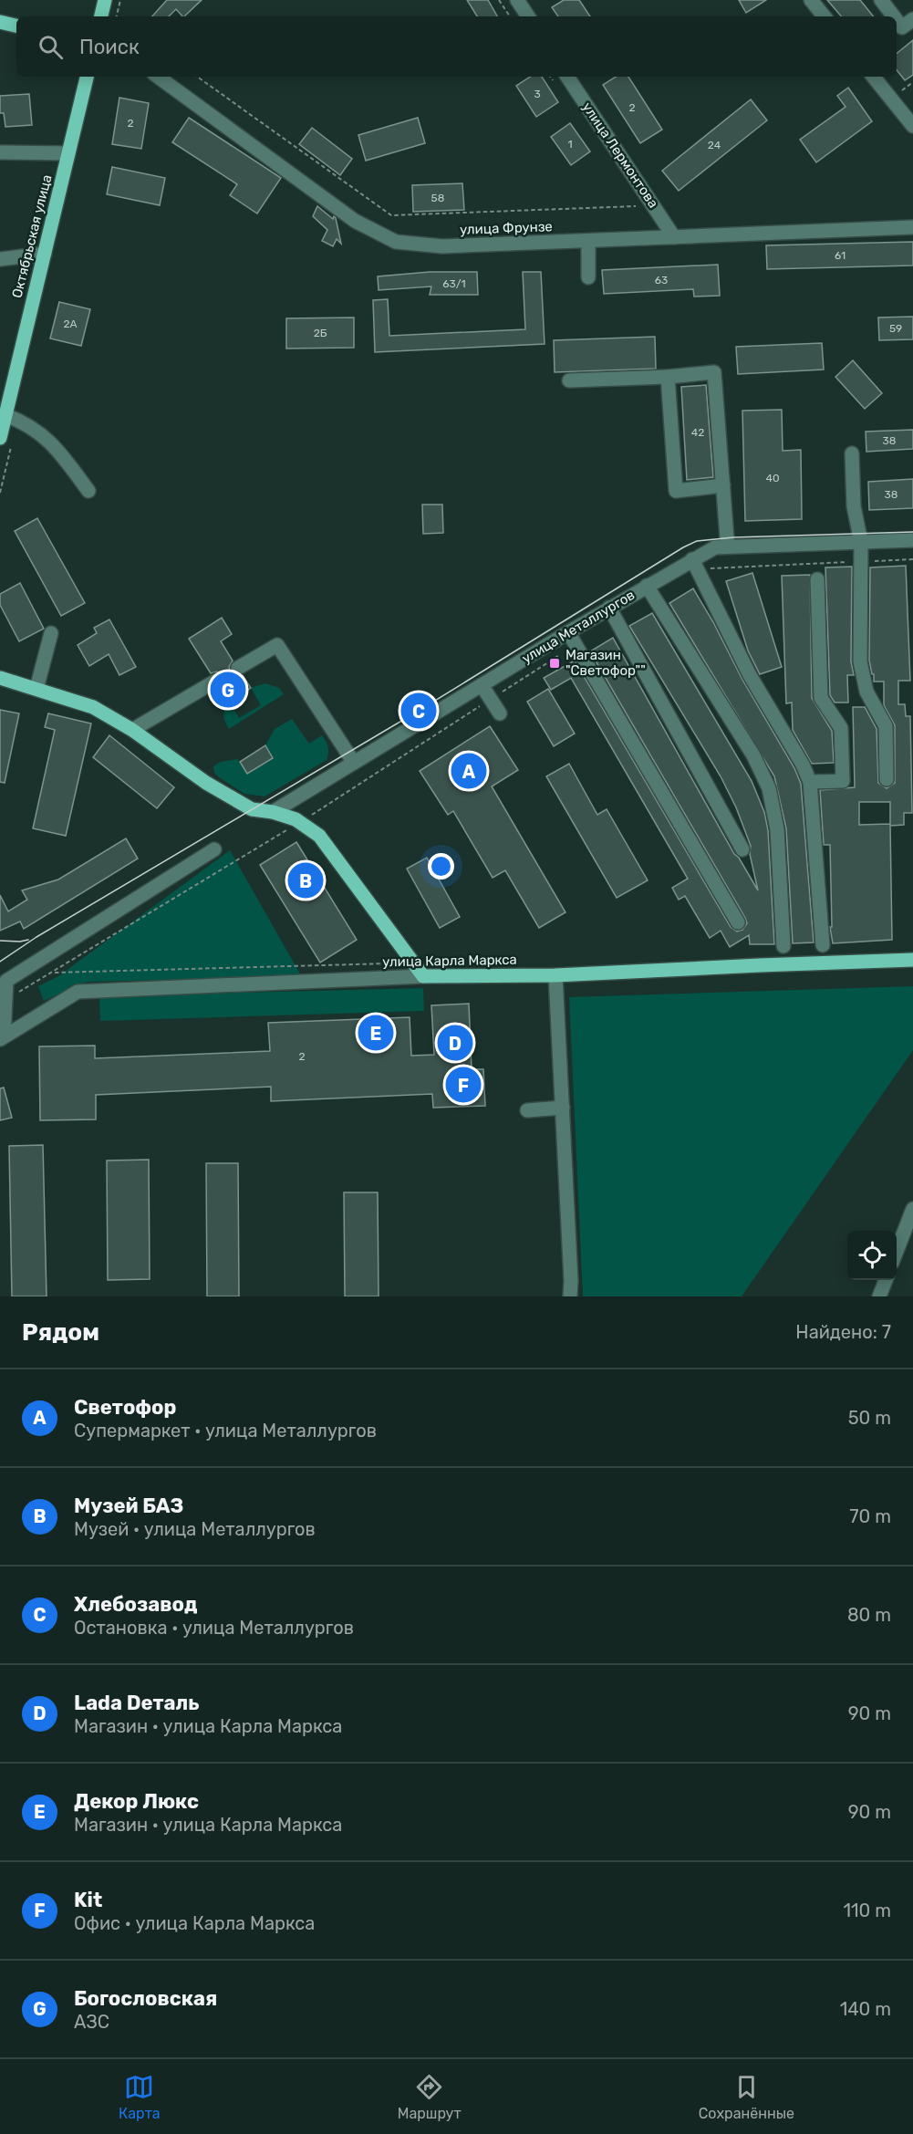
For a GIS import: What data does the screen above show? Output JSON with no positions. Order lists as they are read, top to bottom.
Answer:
{
  "streets": {
    "main road": ["Октябрьская улица", "улица Карла Маркса"],
    "street": ["улица Лермонтова", "улица Фрунзе", "улица Металлургов"]
  },
  "crossings": [
    ["улица Лермонтова", "улица Фрунзе"]
  ],
  "places": {
    "transit": ["Магазин \"Светофор\"\""]
  },
  "house_numbers": [
    "3",
    "2",
    "2",
    "1",
    "24",
    "58",
    "61",
    "63",
    "63/1",
    "2А",
    "59",
    "2Б",
    "42",
    "38",
    "40",
    "38",
    "2"
  ],
  "page": {
    "search": "Поиск",
    "pins": [
      "G",
      "C",
      "A",
      "B",
      "E",
      "D",
      "F"
    ],
    "heading": ["Рядом", "Найдено: 7"],
    "list": [
      {
        "mark": "A",
        "name": "Светофор",
        "note": "Супермаркет · улица Металлургов",
        "value": "50 m"
      },
      {
        "mark": "B",
        "name": "Музей БАЗ",
        "note": "Музей · улица Металлургов",
        "value": "70 m"
      },
      {
        "mark": "C",
        "name": "Хлебозавод",
        "note": "Остановка · улица Металлургов",
        "value": "80 m"
      },
      {
        "mark": "D",
        "name": "Lada Dеталь",
        "note": "Магазин · улица Карла Маркса",
        "value": "90 m"
      },
      {
        "mark": "E",
        "name": "Декор Люкс",
        "note": "Магазин · улица Карла Маркса",
        "value": "90 m"
      },
      {
        "mark": "F",
        "name": "Kit",
        "note": "Офис · улица Карла Маркса",
        "value": "110 m"
      },
      {
        "mark": "G",
        "name": "Богословская",
        "note": "АЗС",
        "value": "140 m"
      }
    ],
    "nav": ["Карта", "Маршрут", "Сохранённые"]
  }
}
